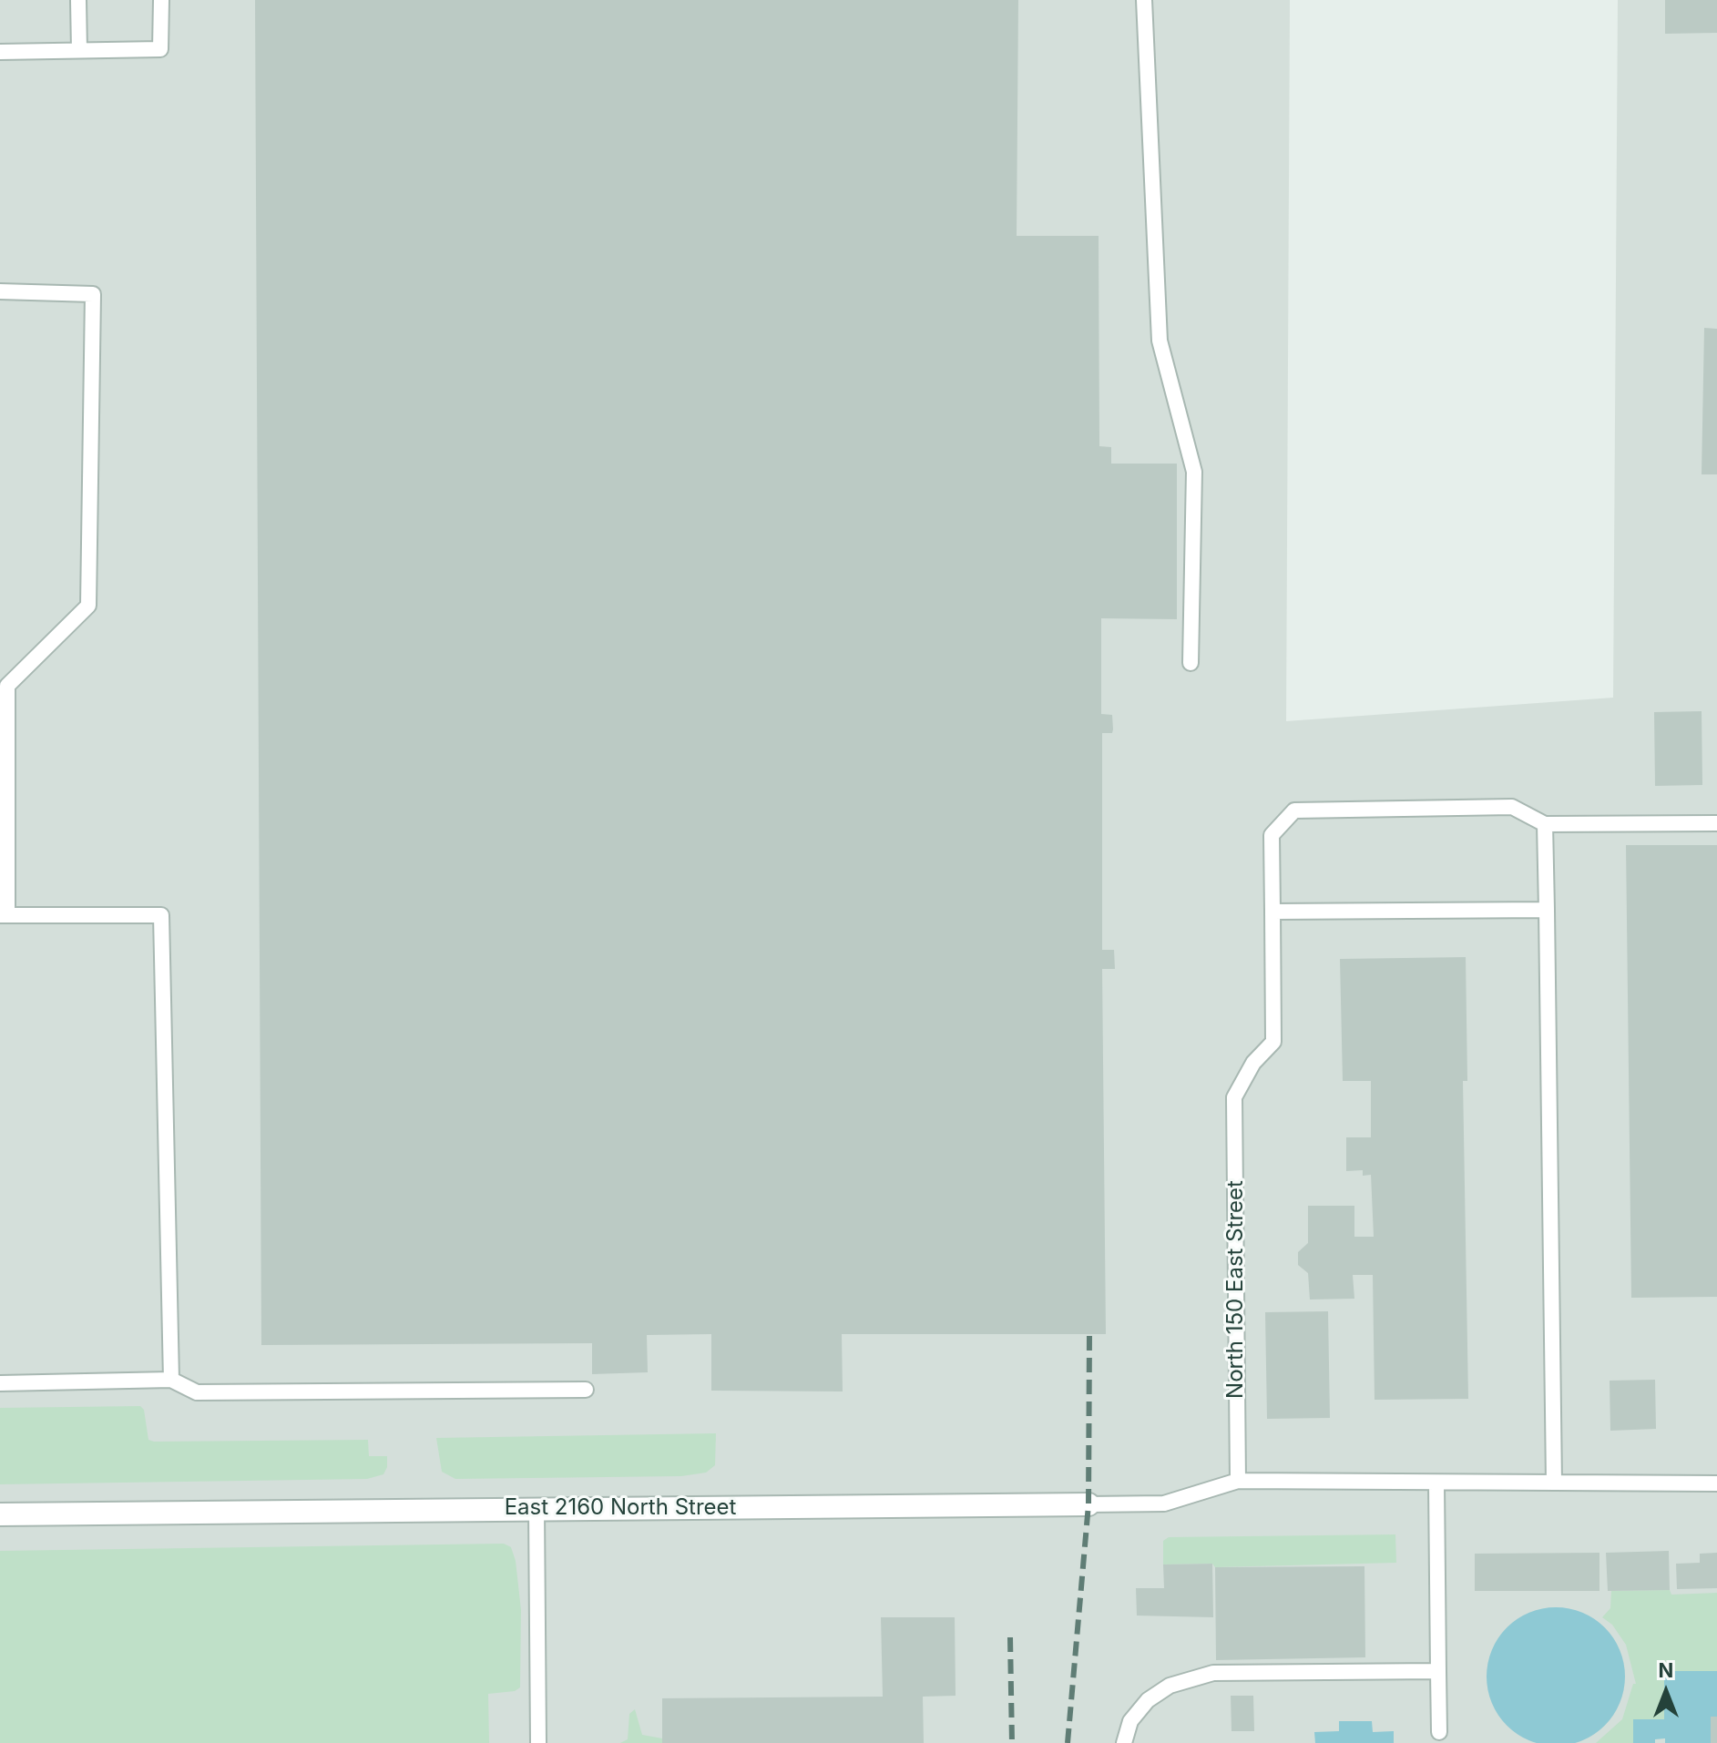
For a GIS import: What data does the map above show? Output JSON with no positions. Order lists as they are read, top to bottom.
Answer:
{
  "streets": {
    "street": ["East 2160 North Street"],
    "lane": ["North 150 East Street"]
  },
  "crossings": [
    ["North 150 East Street", "East 2160 North Street"]
  ],
  "north": "top"
}
